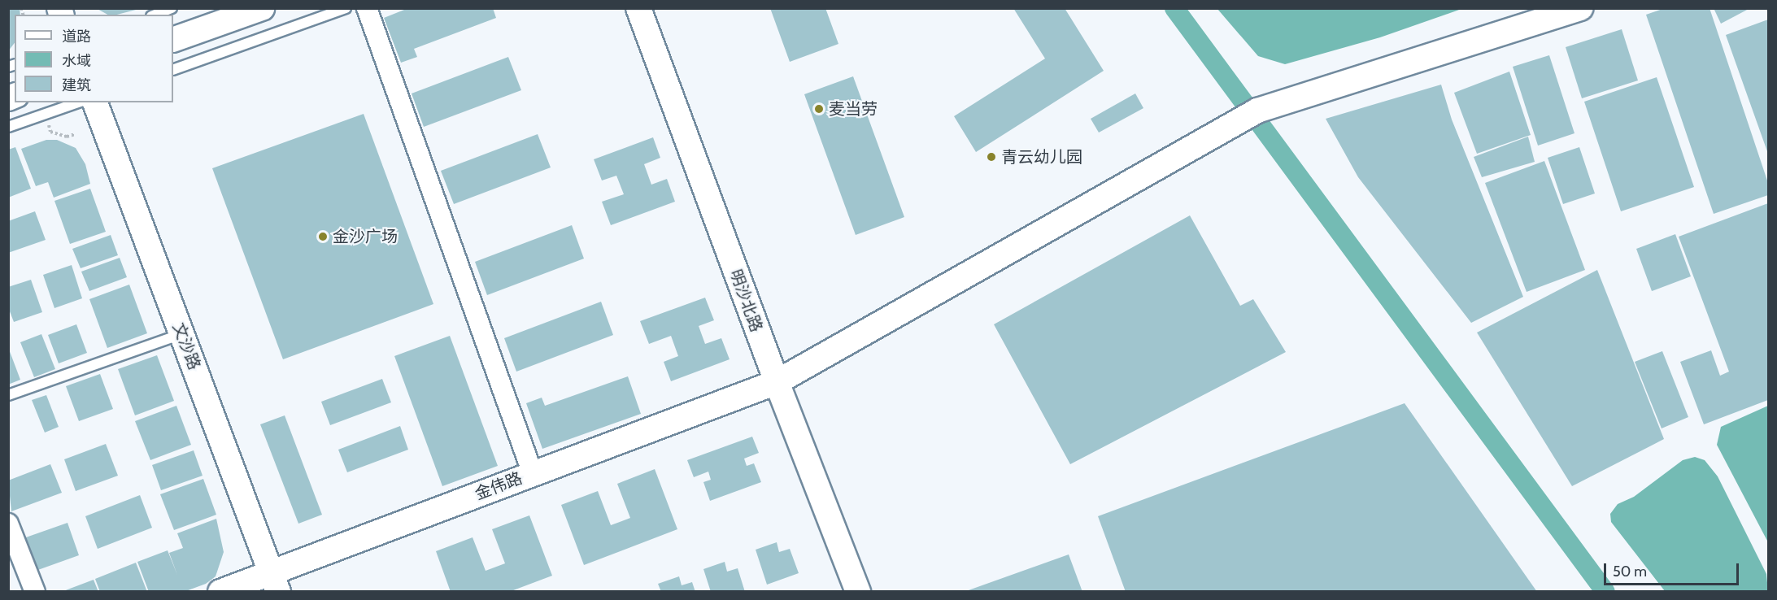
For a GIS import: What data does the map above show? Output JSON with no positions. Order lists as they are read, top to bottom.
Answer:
{
  "streets": {
    "street": ["明沙北路", "文沙路", "金伟路"]
  },
  "crossings": [
    ["明沙北路", "金伟路"],
    ["文沙路", "金伟路"]
  ],
  "places": ["麦当劳", "青云幼儿园", "金沙广场"],
  "legend": ["道路", "水域", "建筑"],
  "scale_bar": "50 m"
}
